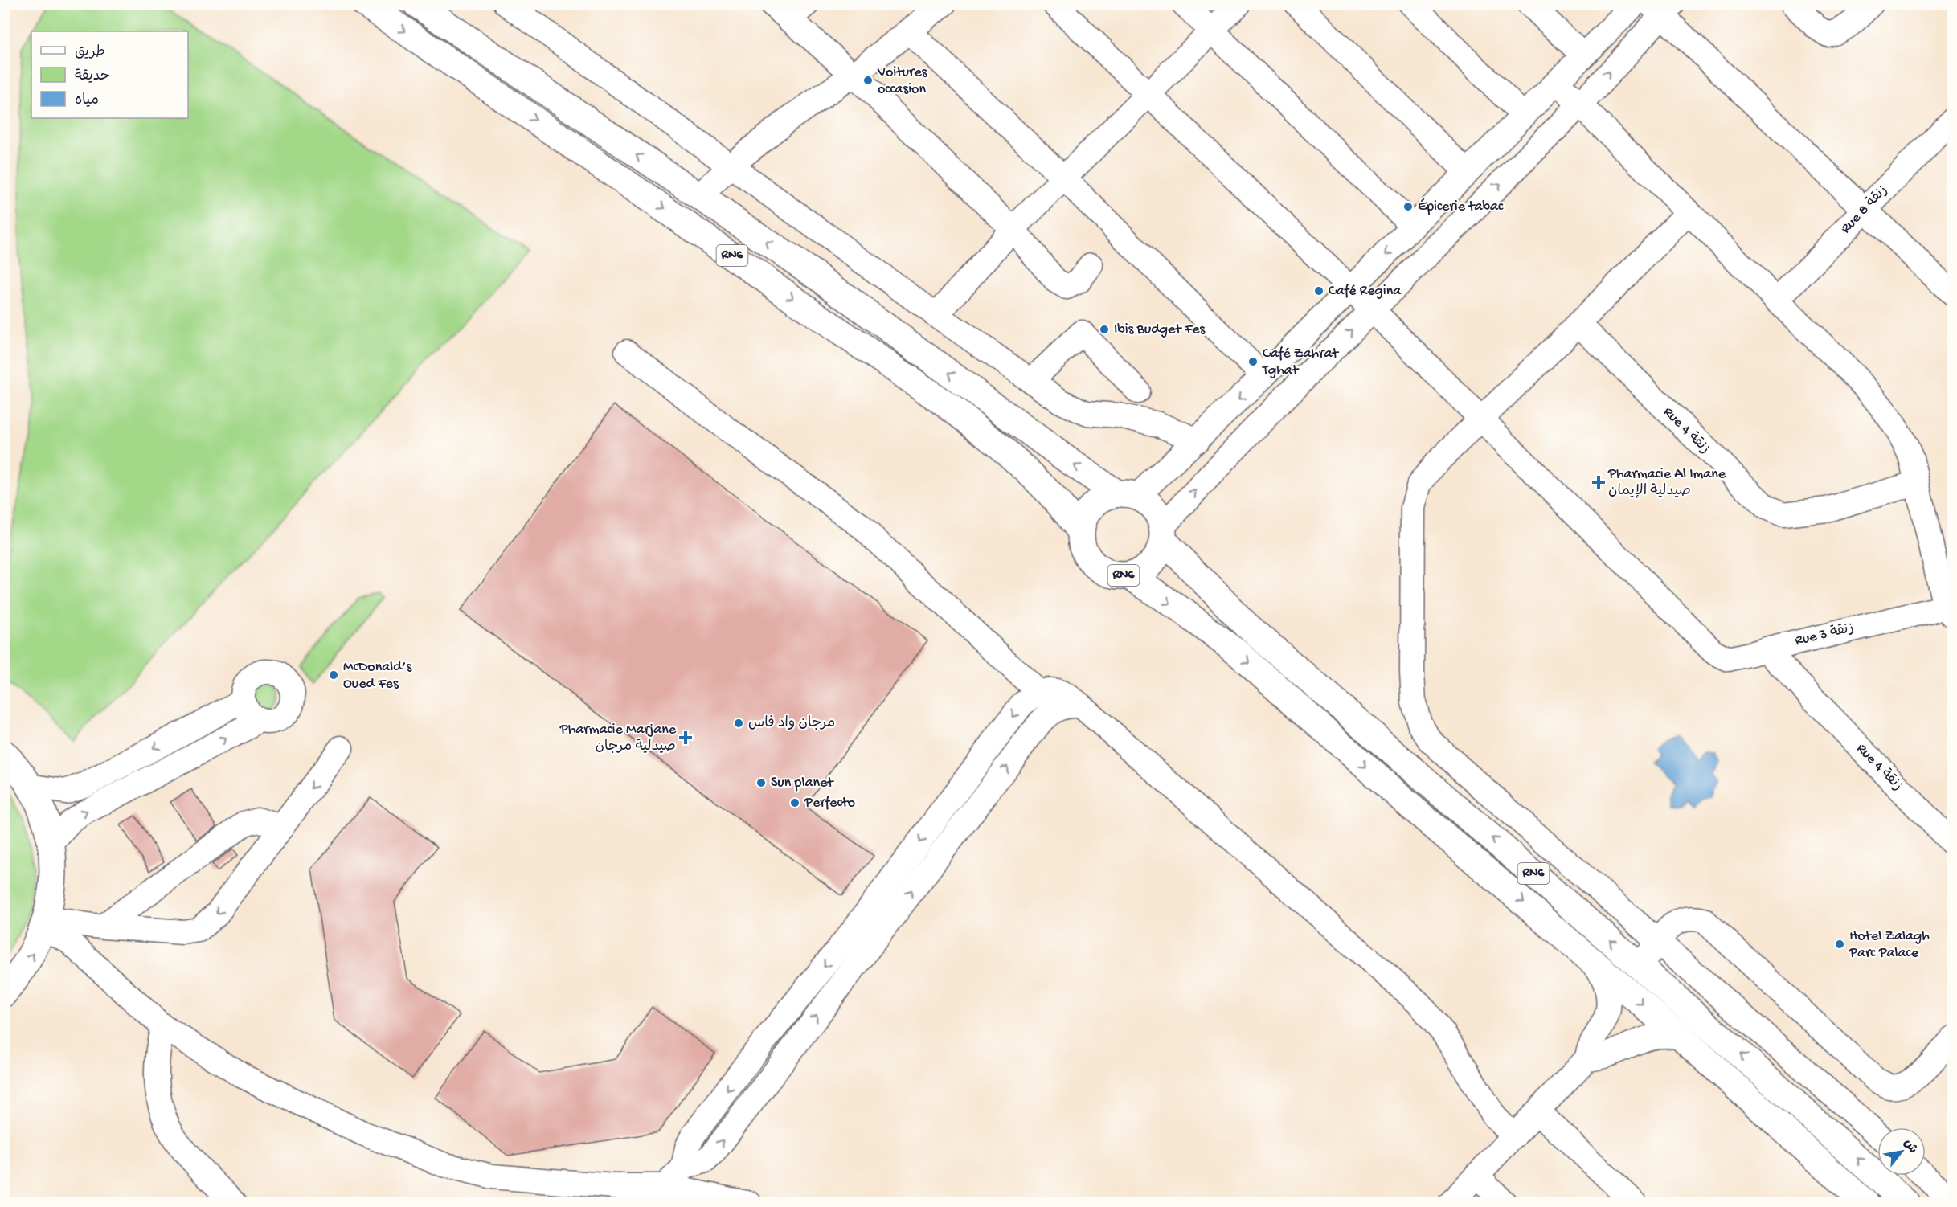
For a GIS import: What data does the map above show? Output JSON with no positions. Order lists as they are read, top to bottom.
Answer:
{
  "streets": {
    "main road": ["RN6"],
    "street": ["Rue 8 زنقة", "Rue 4 زنقة", "Rue 3 زنقة"]
  },
  "crossings": [
    ["Rue 4 زنقة", "Rue 3 زنقة"]
  ],
  "places": {
    "other": [
      "Voitures occasion",
      "Épicerie tabac",
      "Café Regina",
      "Ibis Budget Fes",
      "Café Zahrat Tghat",
      "McDonald’s Oued Fes",
      "مرجان واد فاس",
      "Sun planet",
      "Perfecto",
      "Hotel Zalagh Parc Palace"
    ],
    "health": ["Pharmacie Al Imane صيدلية الإيمان", "Pharmacie Marjane صيدلية مرجان"]
  },
  "legend": ["طريق", "حديقة", "مياه"],
  "north": "top right"
}
